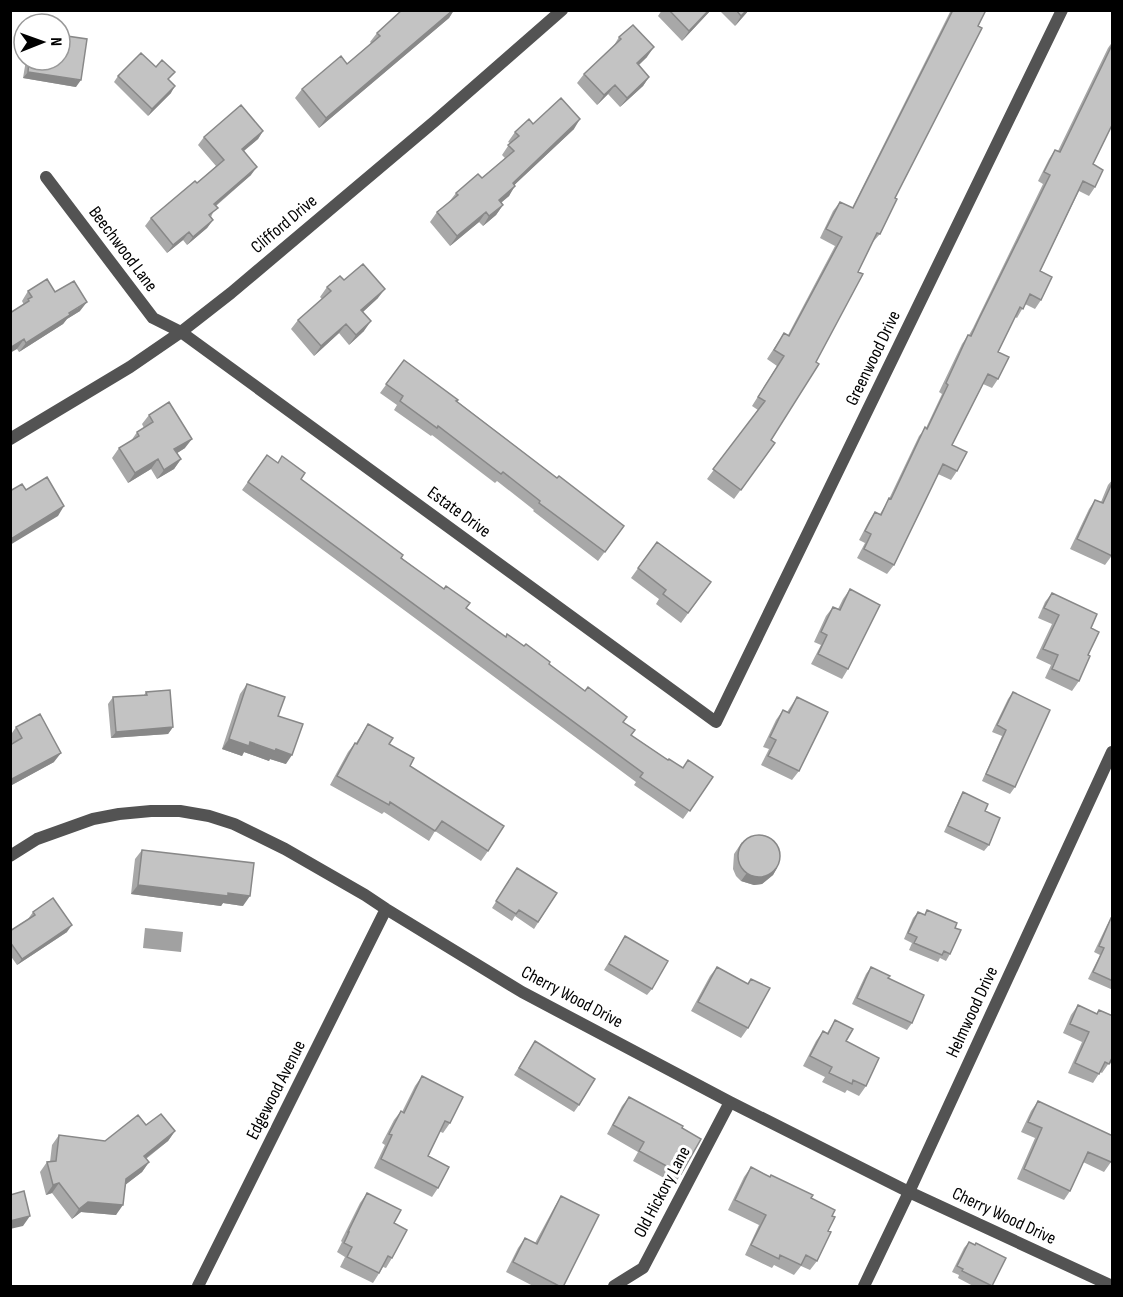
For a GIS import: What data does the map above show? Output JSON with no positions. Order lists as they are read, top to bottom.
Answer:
{
  "streets": {
    "street": [
      "Clifford Drive",
      "Beechwood Lane",
      "Greenwood Drive",
      "Estate Drive",
      "Cherry Wood Drive",
      "Helmwood Drive",
      "Edgewood Avenue",
      "Old Hickory Lane"
    ]
  },
  "crossings": [
    ["Clifford Drive", "Beechwood Lane"],
    ["Clifford Drive", "Estate Drive"],
    ["Beechwood Lane", "Estate Drive"],
    ["Greenwood Drive", "Estate Drive"],
    ["Cherry Wood Drive", "Helmwood Drive"],
    ["Cherry Wood Drive", "Edgewood Avenue"],
    ["Cherry Wood Drive", "Old Hickory Lane"]
  ],
  "north": "right"
}
